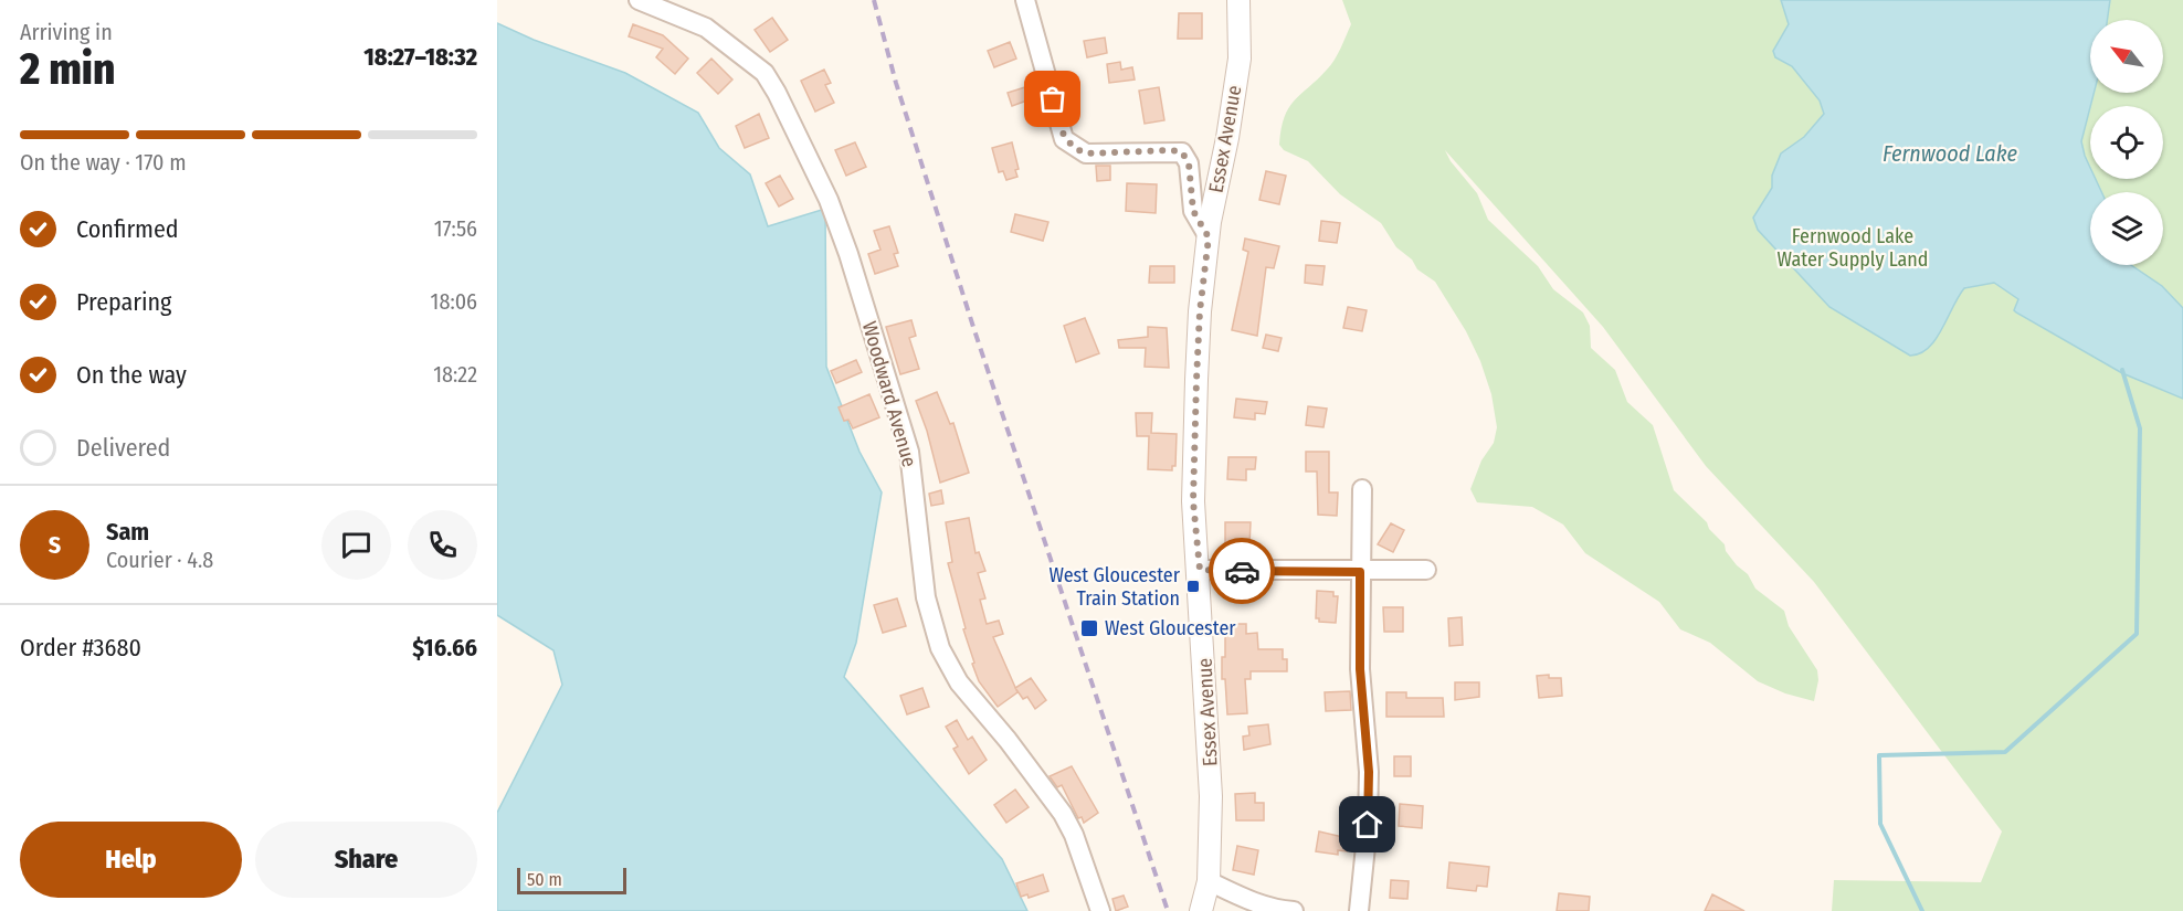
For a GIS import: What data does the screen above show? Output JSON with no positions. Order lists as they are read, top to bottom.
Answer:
{
  "streets": {
    "street": ["Essex Avenue", "Woodward Avenue"]
  },
  "water": ["Fernwood Lake"],
  "parks": ["Fernwood Lake Water Supply Land"],
  "places": {
    "transit": ["West Gloucester Train Station", "West Gloucester"]
  },
  "scale_bar": "50 m",
  "north": "top left",
  "page": {
    "heading": ["2 min", "Arriving in", "18:27–18:32"],
    "panel": [
      "Sam",
      "Courier · 4.8",
      "Order #3680",
      "$16.66"
    ],
    "bar": "On the way · 170 m",
    "list": [
      ["Confirmed", "17:56"],
      ["Preparing", "18:06"],
      ["On the way", "18:22"],
      "Delivered"
    ],
    "round": "S",
    "buttons": ["Help", "Share"],
    "scale": "50 m"
  }
}
